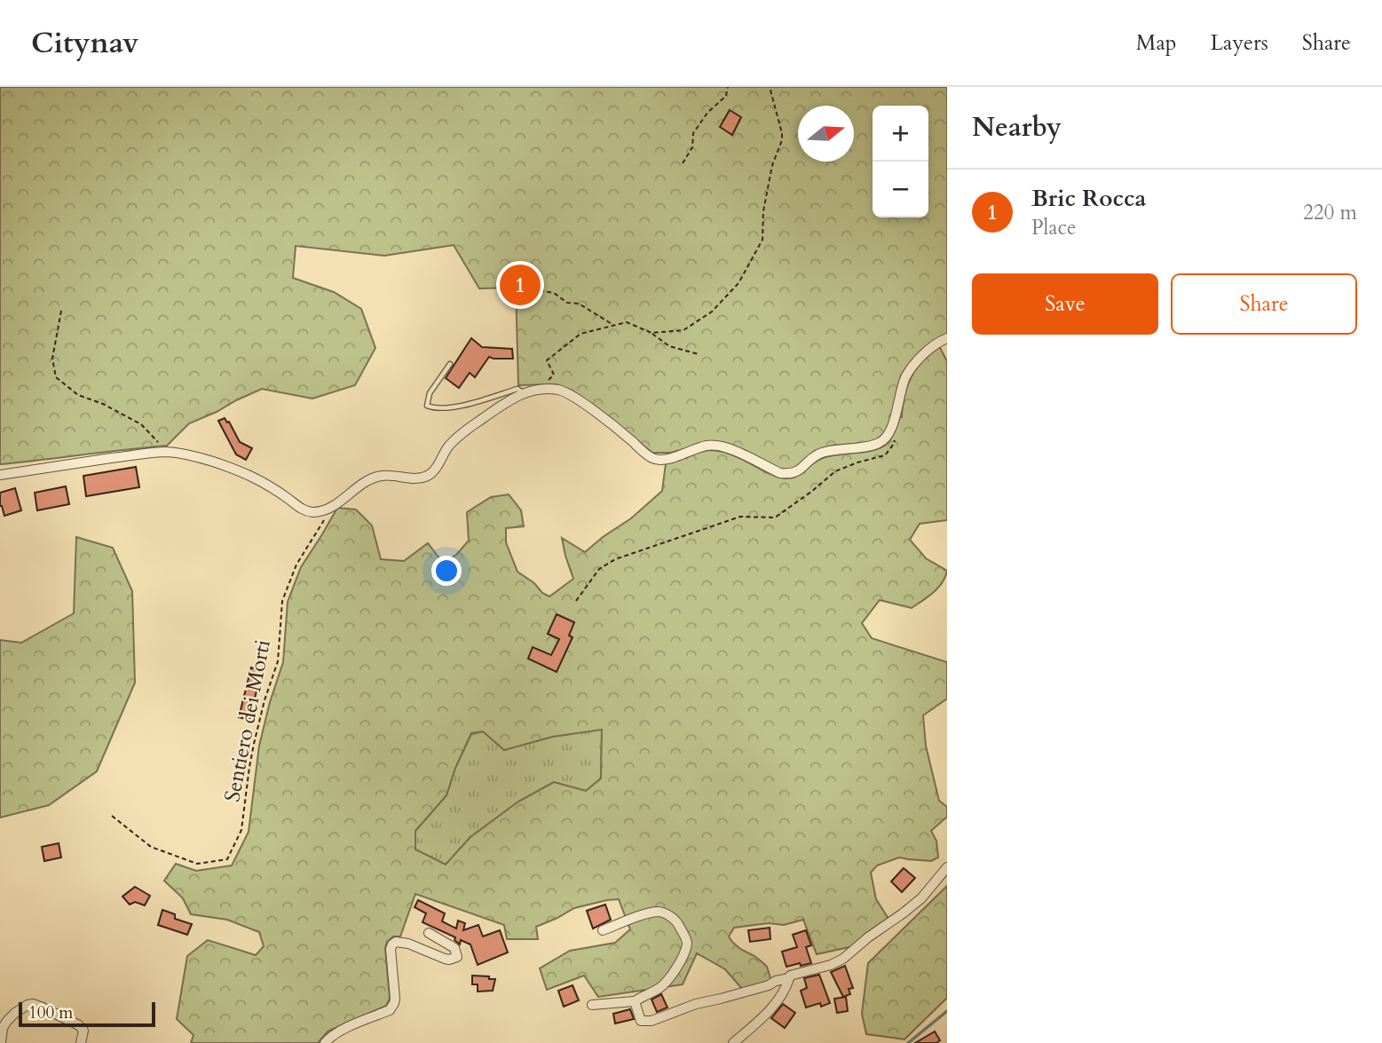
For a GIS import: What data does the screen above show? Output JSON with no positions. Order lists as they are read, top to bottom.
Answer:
{
  "streets": {
    "path": ["Sentiero dei Morti"]
  },
  "scale_bar": "100 m",
  "north": "right",
  "page": {
    "header": "Citynav",
    "nav": ["Map", "Layers", "Share"],
    "heading": "Nearby",
    "map_buttons": ["+", "−"],
    "list": [
      {
        "mark": "1",
        "name": "Bric Rocca",
        "note": "Place",
        "value": "220 m"
      }
    ],
    "buttons": ["Save", "Share"],
    "pins": "1",
    "scale": "100 m"
  }
}
